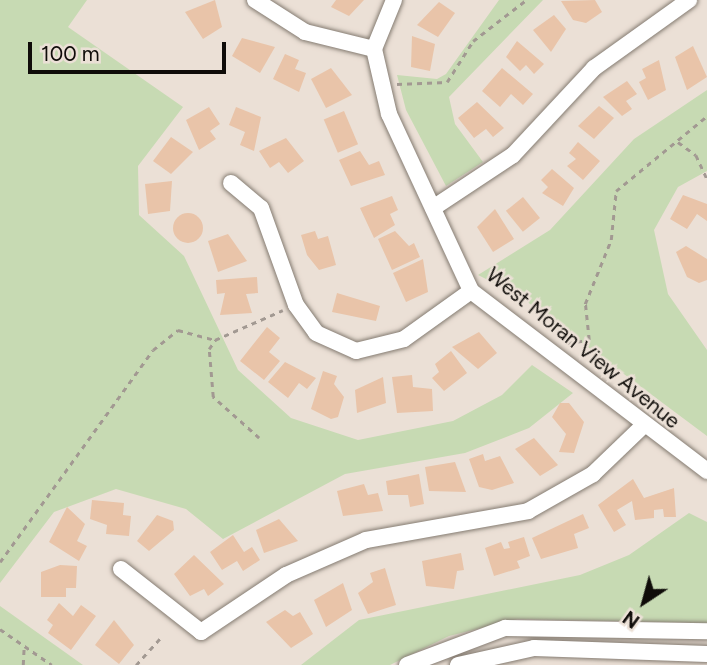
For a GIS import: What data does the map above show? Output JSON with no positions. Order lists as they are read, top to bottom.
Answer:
{
  "streets": {
    "street": ["West Moran View Avenue"]
  },
  "scale_bar": "100 m",
  "north": "bottom left"
}
